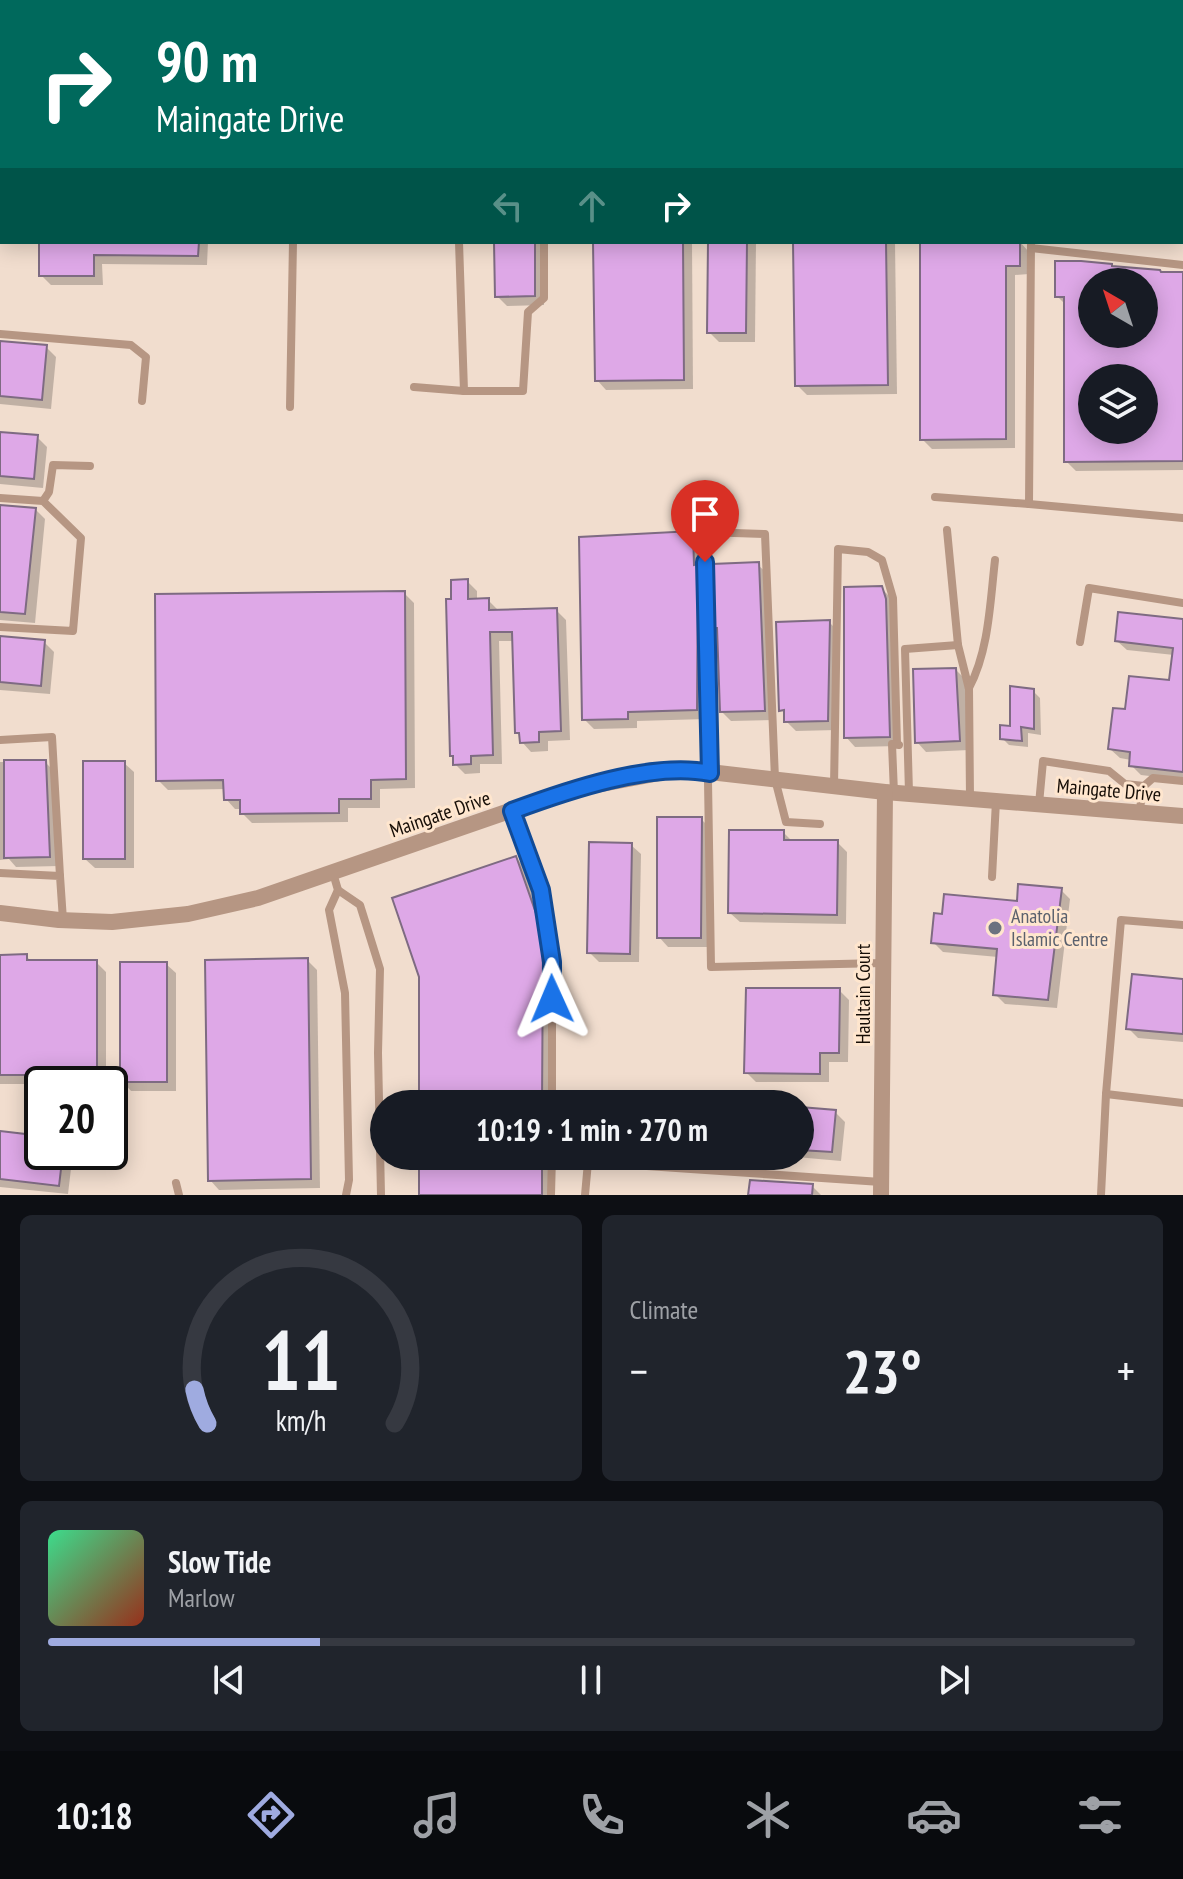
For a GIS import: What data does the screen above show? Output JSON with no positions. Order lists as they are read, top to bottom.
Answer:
{
  "streets": {
    "street": ["Maingate Drive", "Haultain Court"]
  },
  "crossings": [
    ["Maingate Drive", "Haultain Court"]
  ],
  "places": ["Anatolia Islamic Centre"],
  "north": "top left",
  "page": {
    "turn": ["90 m", "Maingate Drive"],
    "limit": "20",
    "trip": "10:19 · 1 min · 270 m",
    "tile": "Climate",
    "heat": ["−", "23°", "+"],
    "song": ["Slow Tide", "Marlow"],
    "tabs": "10:18",
    "gauge": ["11", "km/h"]
  }
}
